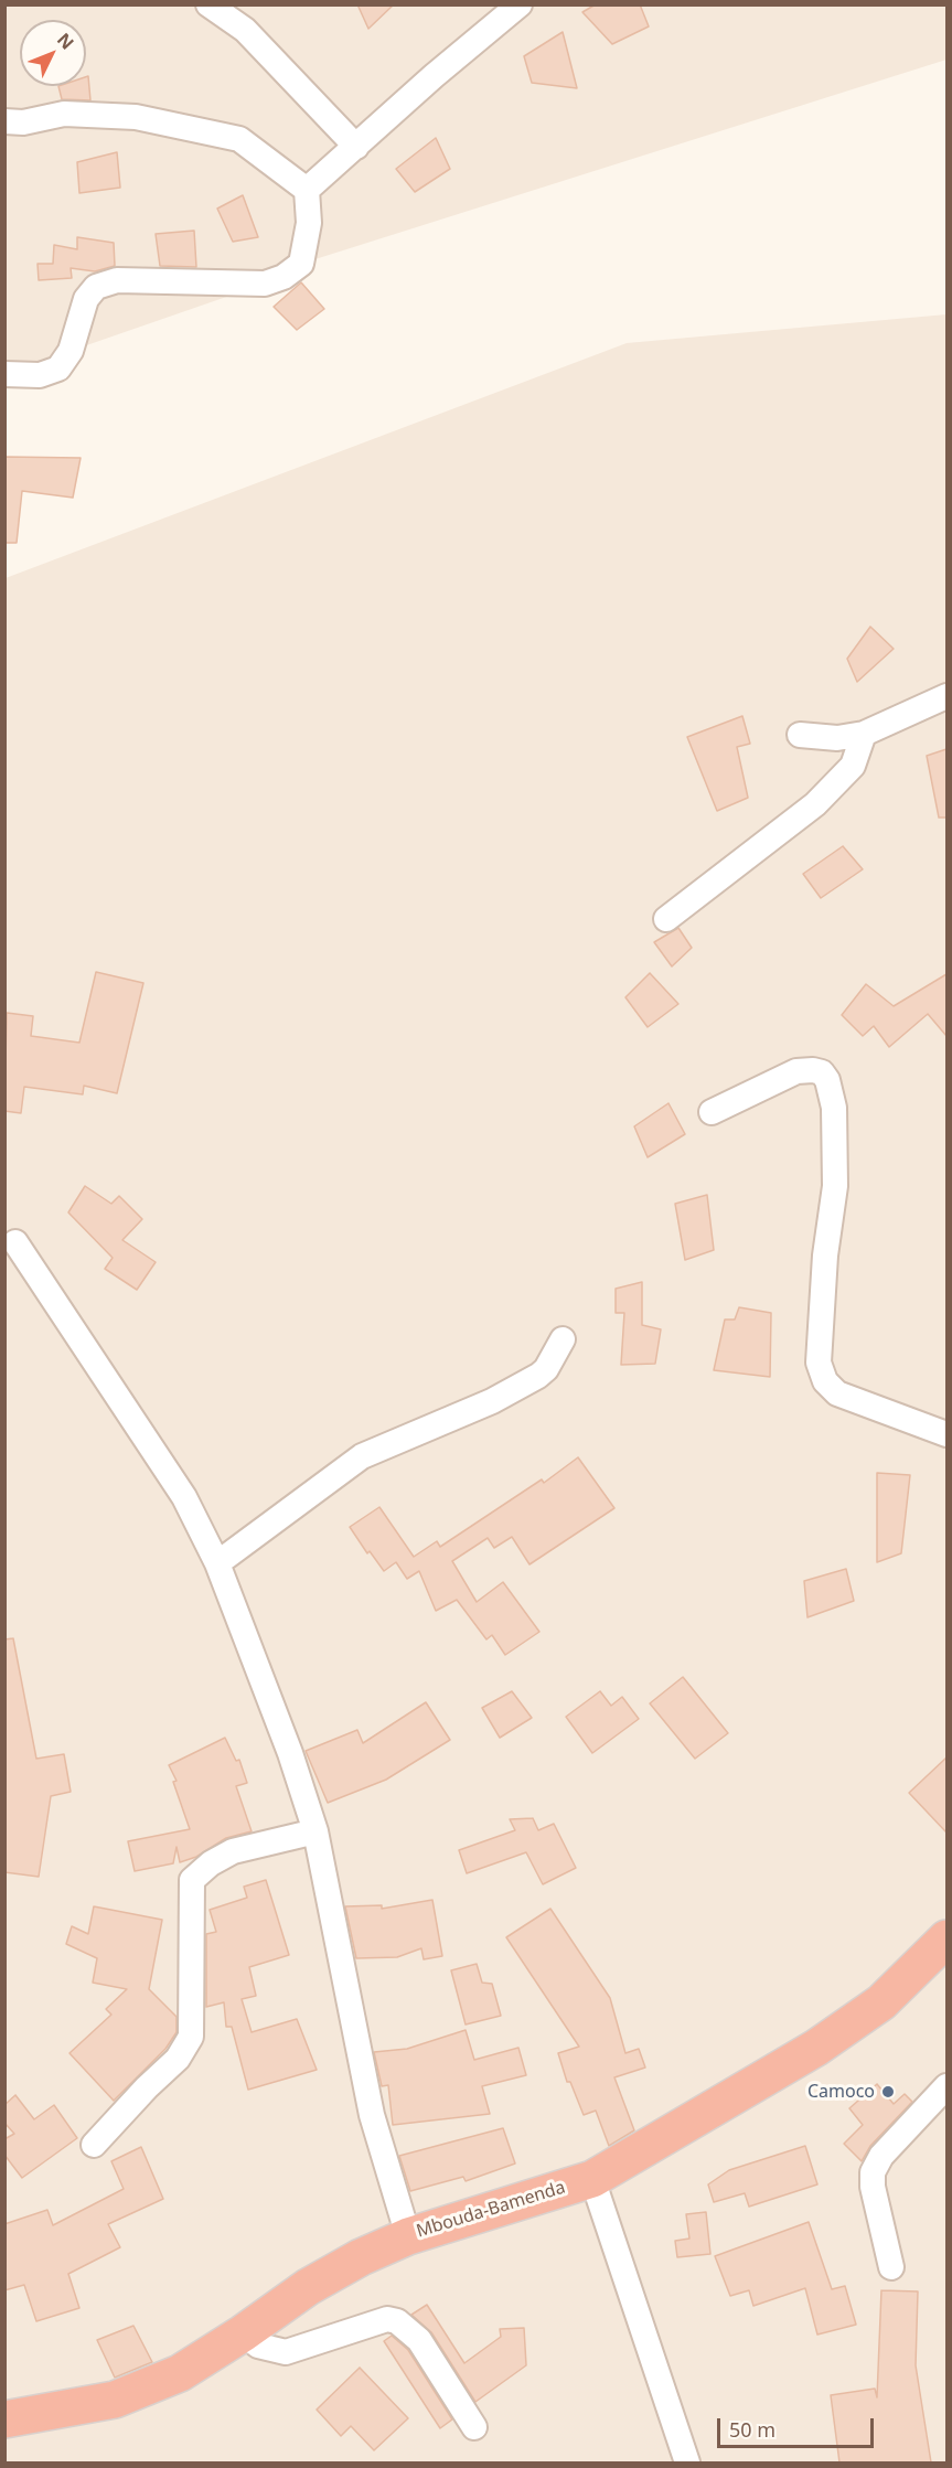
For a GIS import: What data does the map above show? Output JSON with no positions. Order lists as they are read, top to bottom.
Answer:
{
  "streets": {
    "highway": ["Mbouda-Bamenda"]
  },
  "places": ["Camoco"],
  "scale_bar": "50 m",
  "north": "top right"
}
